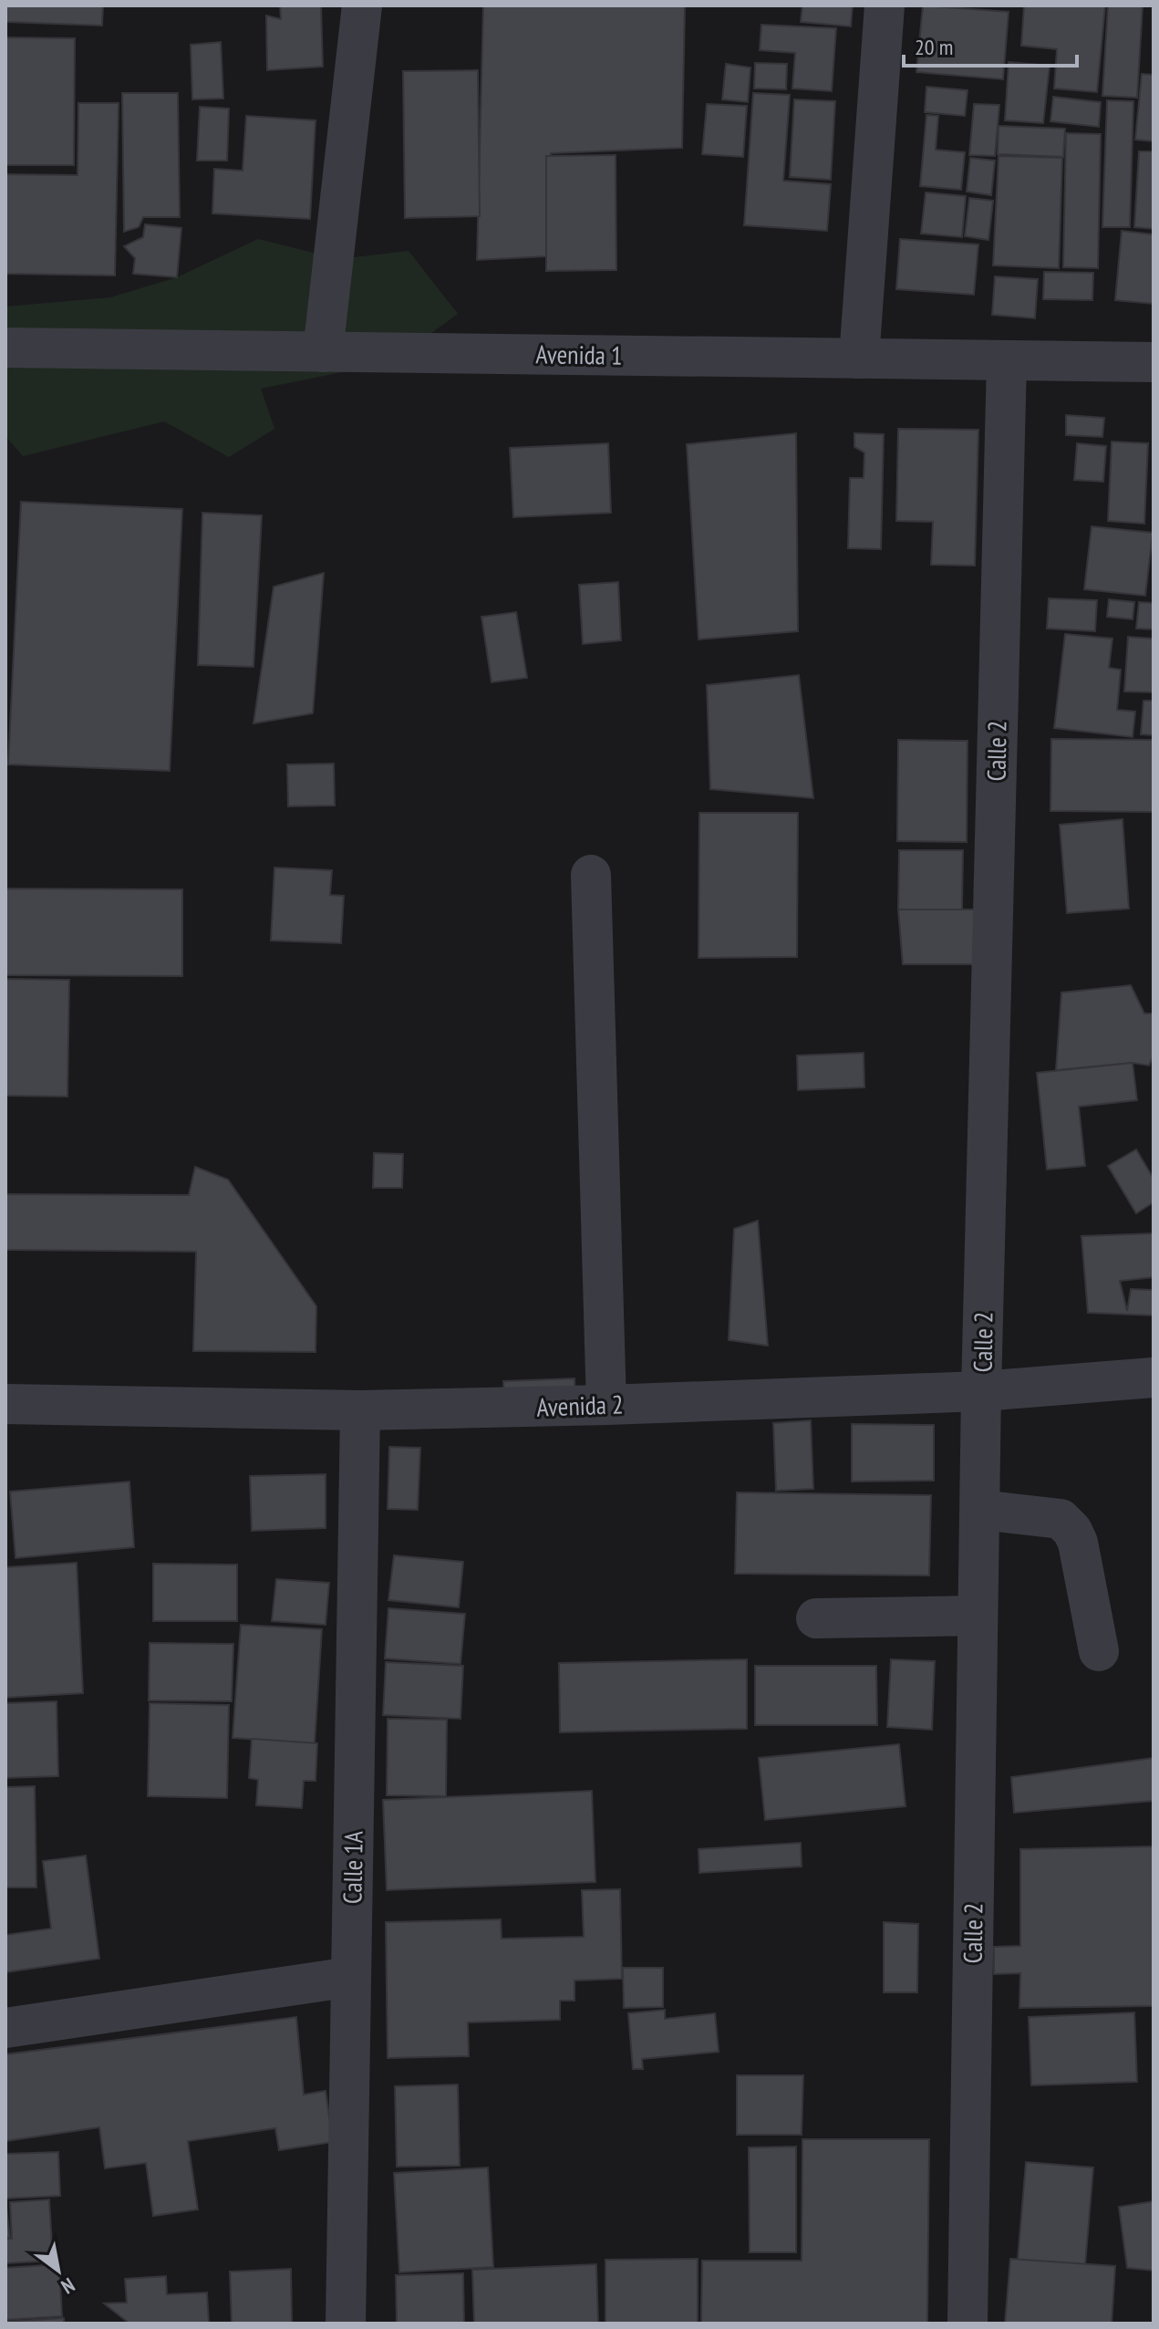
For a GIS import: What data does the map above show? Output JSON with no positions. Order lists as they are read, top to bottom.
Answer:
{
  "streets": {
    "street": [
      "Avenida 1",
      "Calle 2",
      "Avenida 2",
      "Calle 1A"
    ]
  },
  "crossings": [
    ["Avenida 1", "Calle 2"],
    ["Calle 2", "Avenida 2"],
    ["Avenida 2", "Calle 1A"]
  ],
  "scale_bar": "20 m",
  "north": "bottom right"
}
